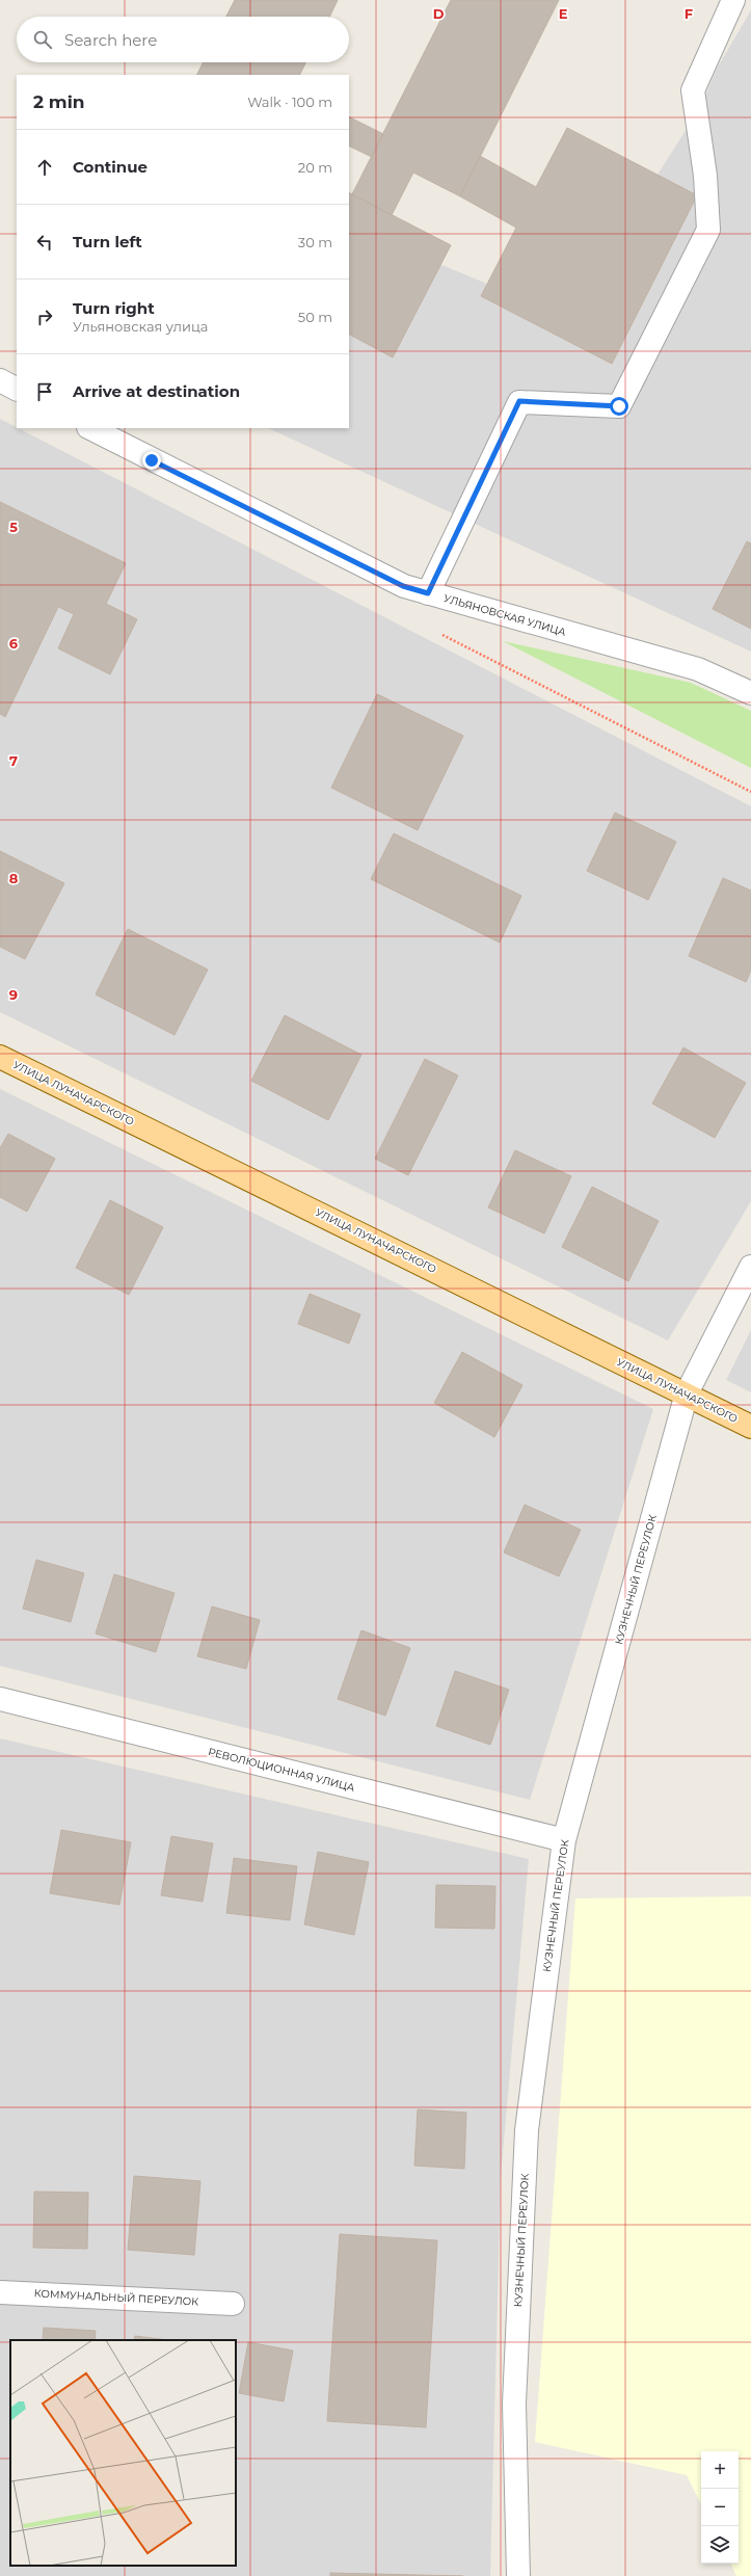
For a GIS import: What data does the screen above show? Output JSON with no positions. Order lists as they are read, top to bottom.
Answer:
{
  "streets": {
    "main road": ["УЛИЦА ЛУНАЧАРСКОГО"],
    "street": [
      "УЛЬЯНОВСКАЯ УЛИЦА",
      "КУЗНЕЧНЫЙ ПЕРЕУЛОК",
      "РЕВОЛЮЦИОННАЯ УЛИЦА",
      "КОММУНАЛЬНЫЙ ПЕРЕУЛОК"
    ]
  },
  "crossings": [
    ["УЛИЦА ЛУНАЧАРСКОГО", "КУЗНЕЧНЫЙ ПЕРЕУЛОК"],
    ["КУЗНЕЧНЫЙ ПЕРЕУЛОК", "РЕВОЛЮЦИОННАЯ УЛИЦА"]
  ],
  "page": {
    "search": "Search here",
    "heading": ["2 min", "Walk · 100 m"],
    "list": [
      ["Continue", "20 m"],
      ["Turn left", "30 m"],
      ["Turn right", "Ульяновская улица", "50 m"],
      "Arrive at destination"
    ],
    "map_buttons": ["+", "−"]
  },
  "grid": {
    "columns": ["D", "E", "F"],
    "rows": [
      "5",
      "6",
      "7",
      "8",
      "9"
    ]
  }
}
